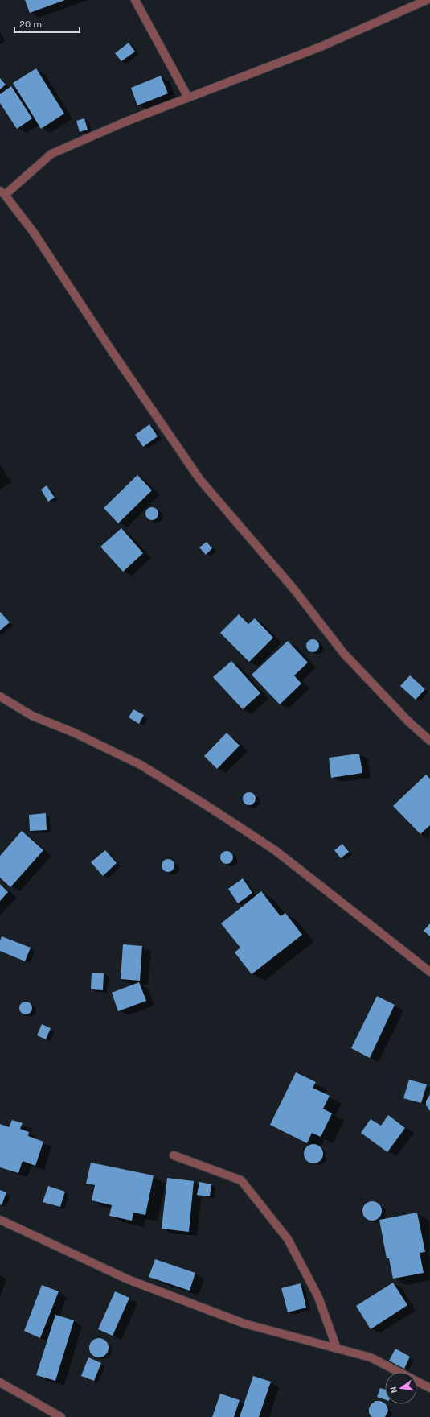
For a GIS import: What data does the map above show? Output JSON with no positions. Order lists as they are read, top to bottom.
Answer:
{
  "scale_bar": "20 m",
  "north": "left"
}
